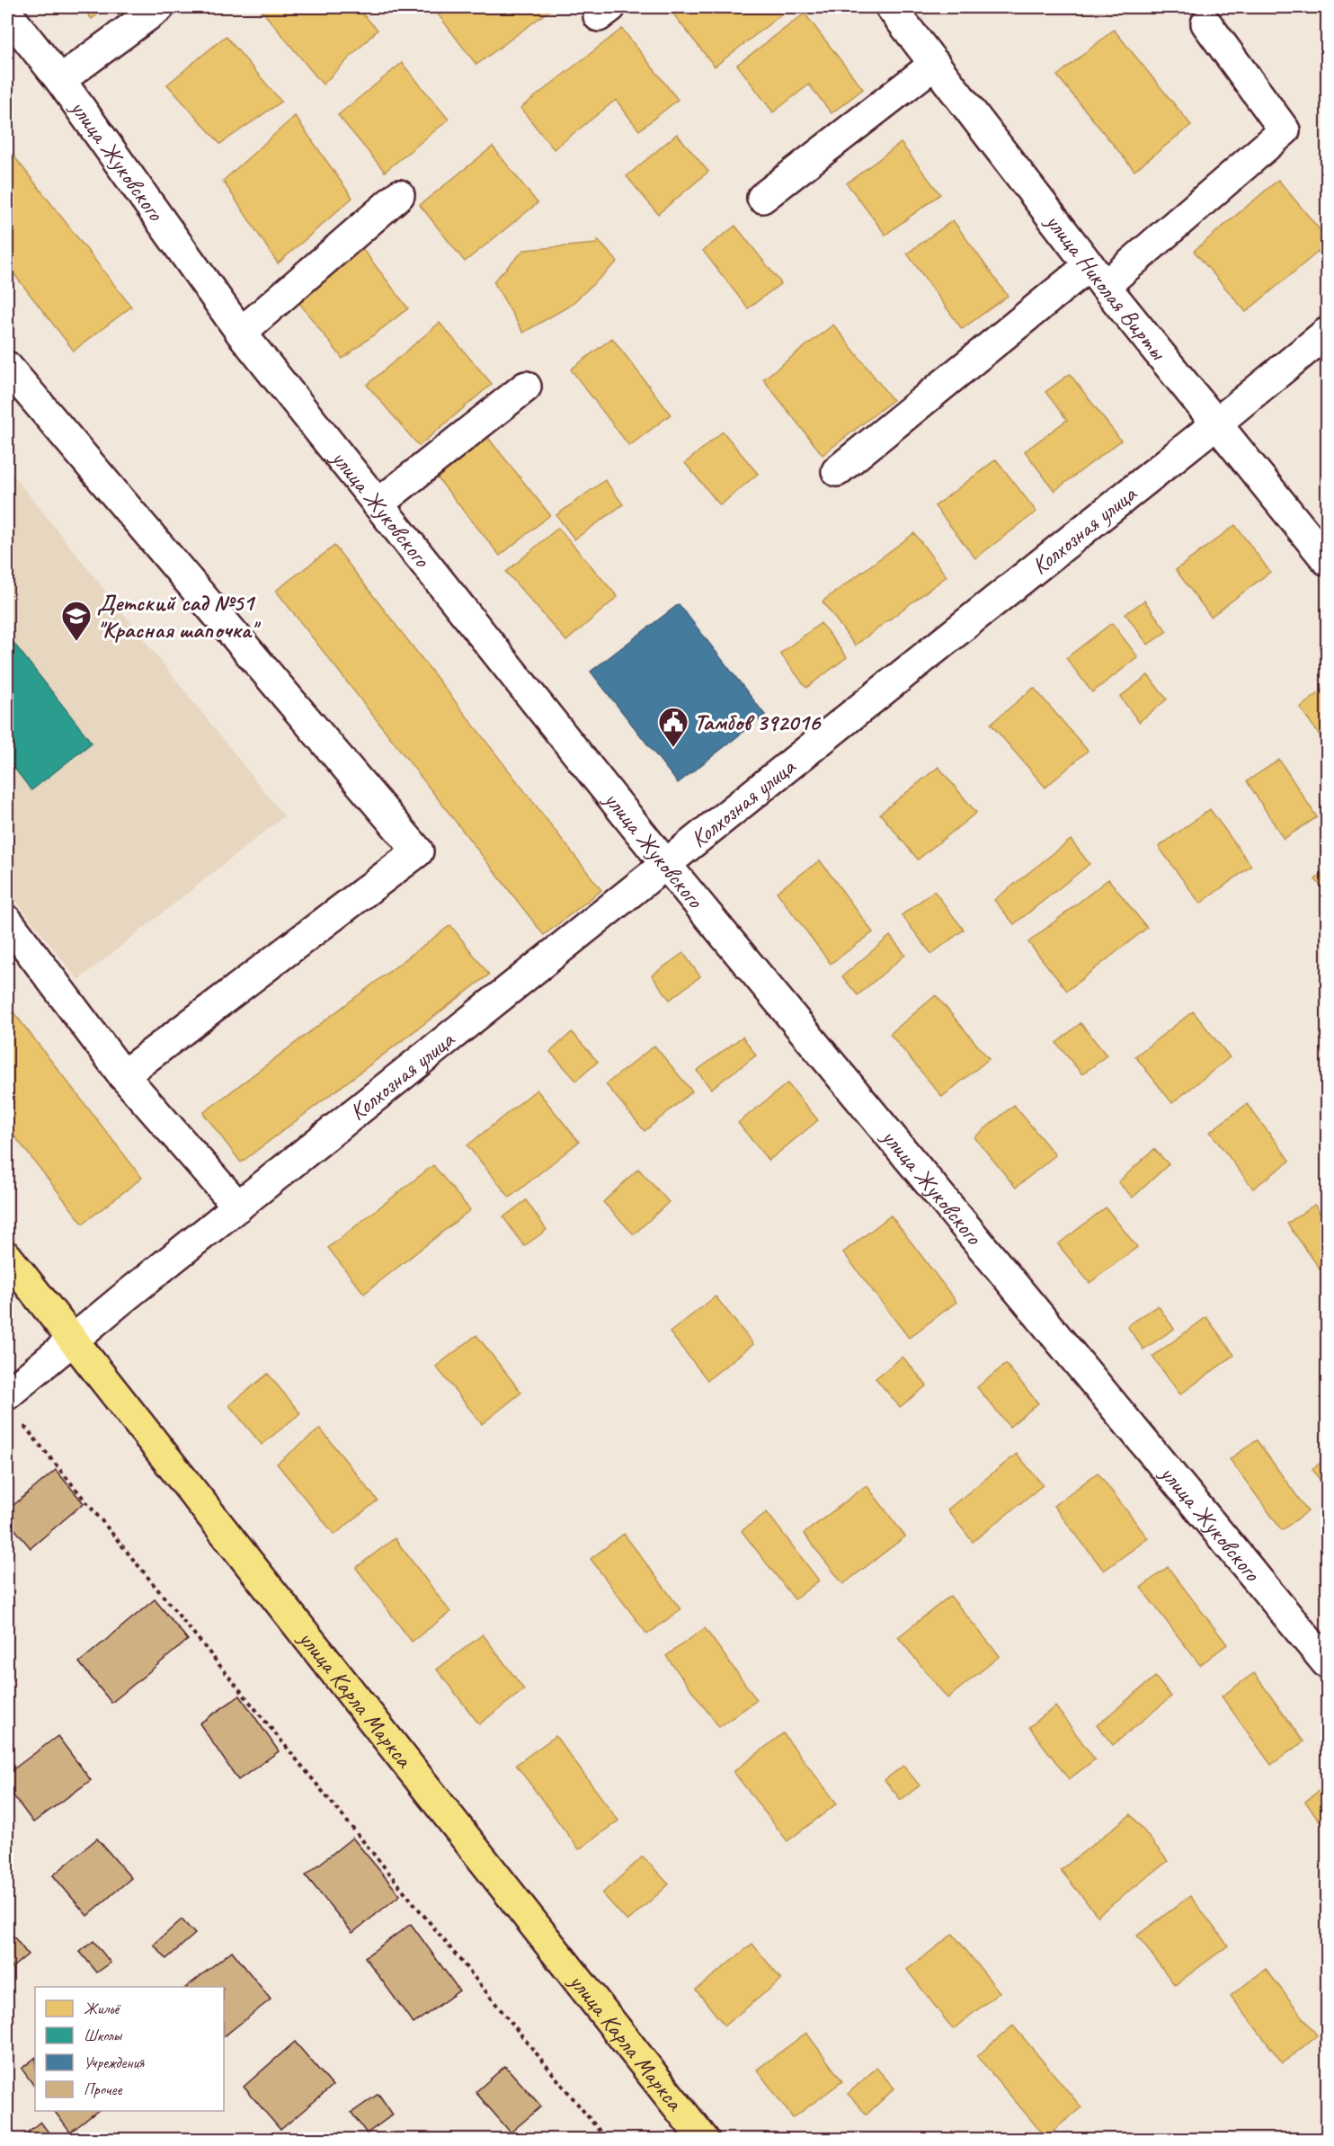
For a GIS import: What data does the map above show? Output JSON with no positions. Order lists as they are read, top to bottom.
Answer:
{
  "streets": {
    "main road": ["улица Карла Маркса"],
    "street": ["улица Жуковского", "улица Николая Вирты", "Колхозная улица"]
  },
  "crossings": [
    ["улица Жуковского", "Колхозная улица"],
    ["улица Николая Вирты", "Колхозная улица"],
    ["Колхозная улица", "улица Карла Маркса"]
  ],
  "places": {
    "school or university": ["Детский сад №51 \"Красная шапочка\""],
    "public building": ["Тамбов 392016"]
  },
  "legend": [
    "Жильё",
    "Школы",
    "Учреждения",
    "Прочее"
  ]
}
